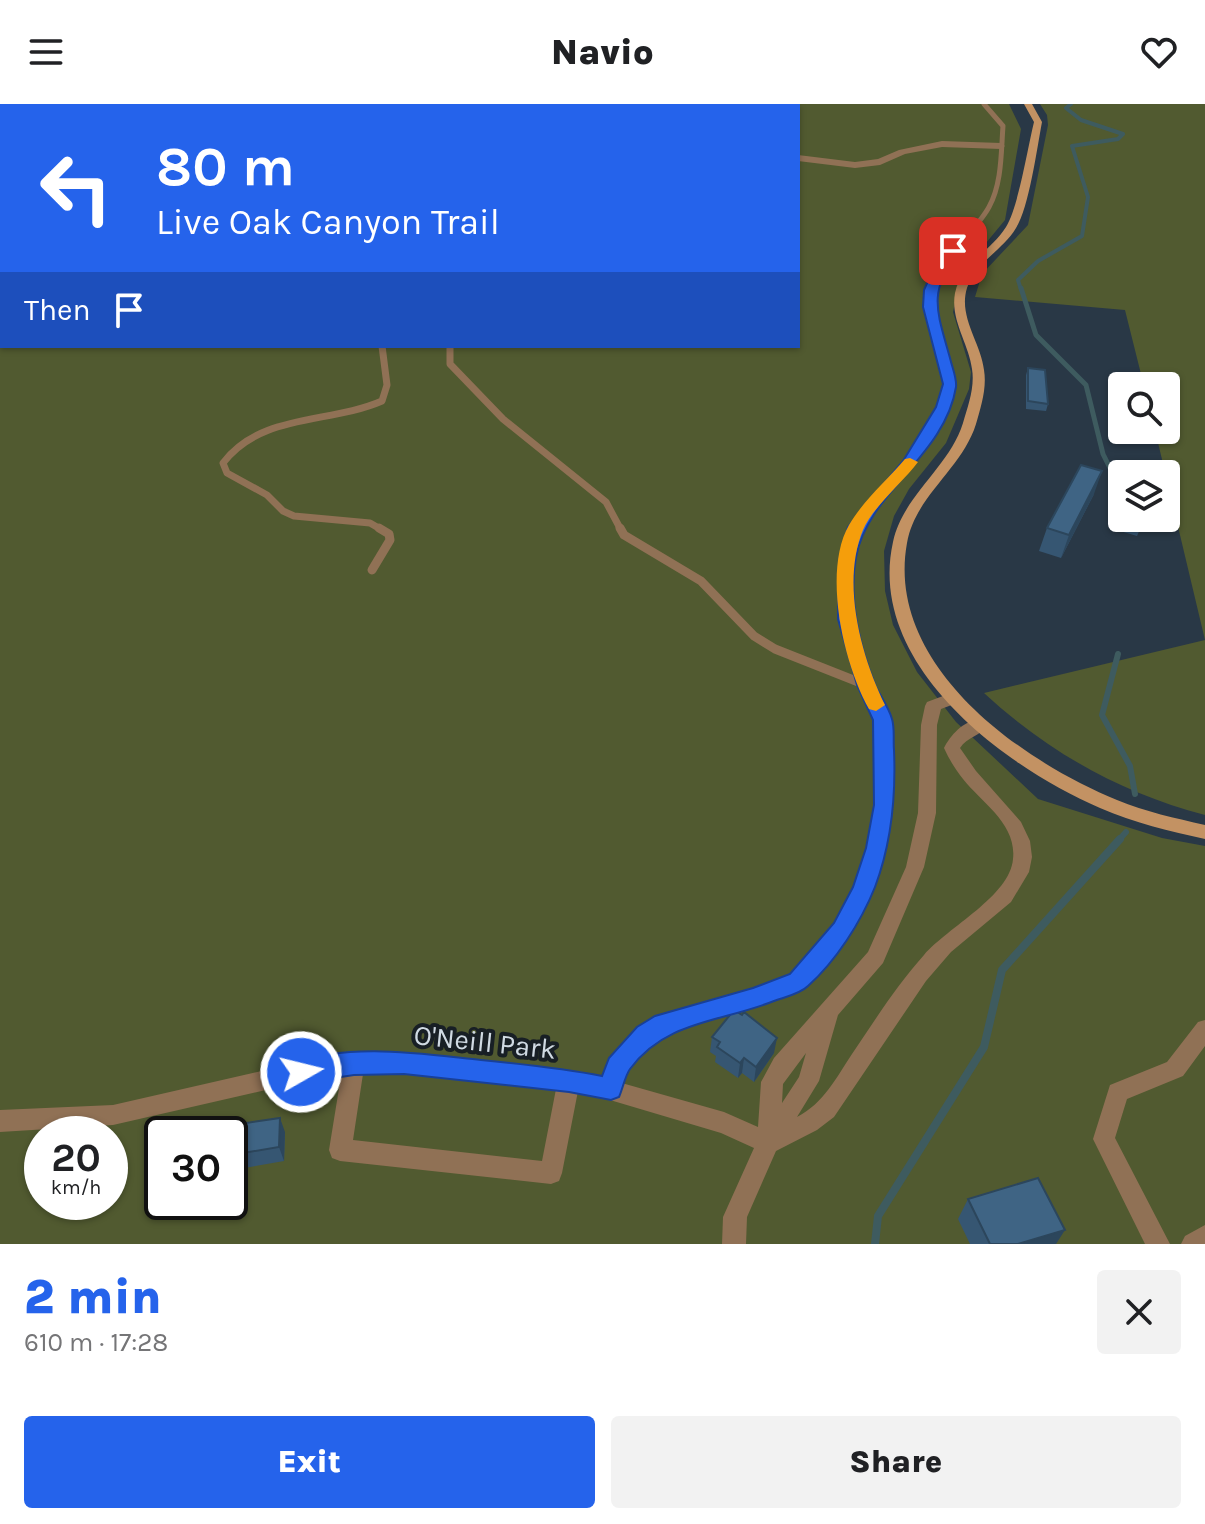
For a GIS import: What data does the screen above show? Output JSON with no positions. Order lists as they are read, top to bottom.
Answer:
{
  "streets": {
    "street": ["O'Neill Park"]
  },
  "page": {
    "header": "Navio",
    "turn": ["80 m", "Live Oak Canyon Trail"],
    "then": "Then",
    "speed": "20 km/h",
    "limit": "30",
    "heading": ["2 min", "610 m · 17:28"],
    "buttons": ["Exit", "Share"]
  }
}
